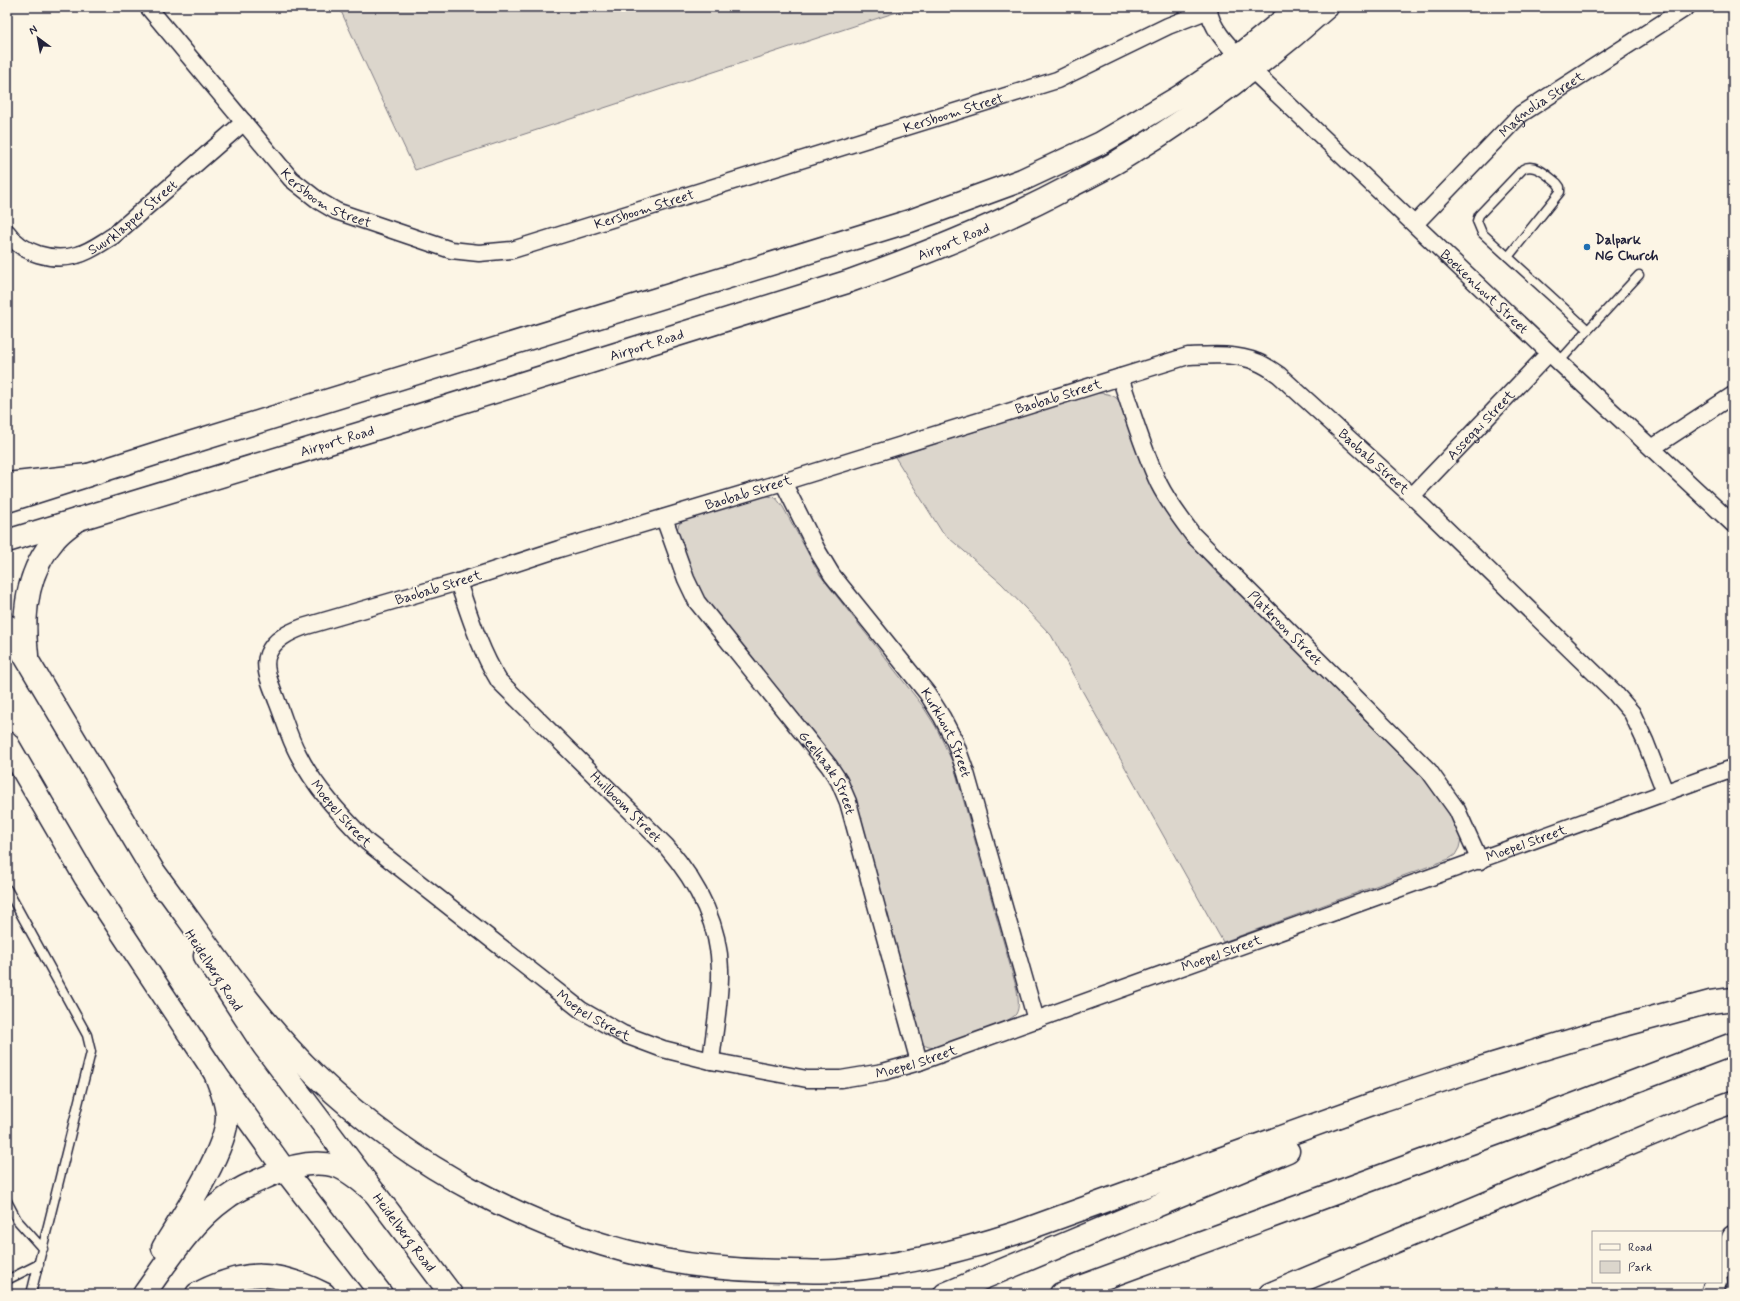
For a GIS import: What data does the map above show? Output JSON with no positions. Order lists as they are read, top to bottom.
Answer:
{
  "streets": {
    "main road": ["Airport Road", "Heidelberg Road"],
    "street": [
      "Magnolia Street",
      "Kersboom Street",
      "Suurklapper Street",
      "Boekenhout Street",
      "Baobab Street",
      "Assegai Street",
      "Platkroon Street",
      "Kurkhout Street",
      "Geelhaak Street",
      "Huilboom Street",
      "Moepel Street"
    ]
  },
  "crossings": [
    ["Magnolia Street", "Boekenhout Street"],
    ["Kersboom Street", "Suurklapper Street"],
    ["Kersboom Street", "Boekenhout Street"],
    ["Airport Road", "Boekenhout Street"],
    ["Boekenhout Street", "Assegai Street"],
    ["Baobab Street", "Assegai Street"],
    ["Baobab Street", "Platkroon Street"],
    ["Baobab Street", "Kurkhout Street"],
    ["Baobab Street", "Geelhaak Street"],
    ["Baobab Street", "Huilboom Street"],
    ["Baobab Street", "Moepel Street"],
    ["Platkroon Street", "Moepel Street"],
    ["Kurkhout Street", "Moepel Street"],
    ["Geelhaak Street", "Moepel Street"],
    ["Huilboom Street", "Moepel Street"]
  ],
  "places": ["Dalpark NG Church"],
  "legend": ["Road", "Park"],
  "north": "top left"
}
